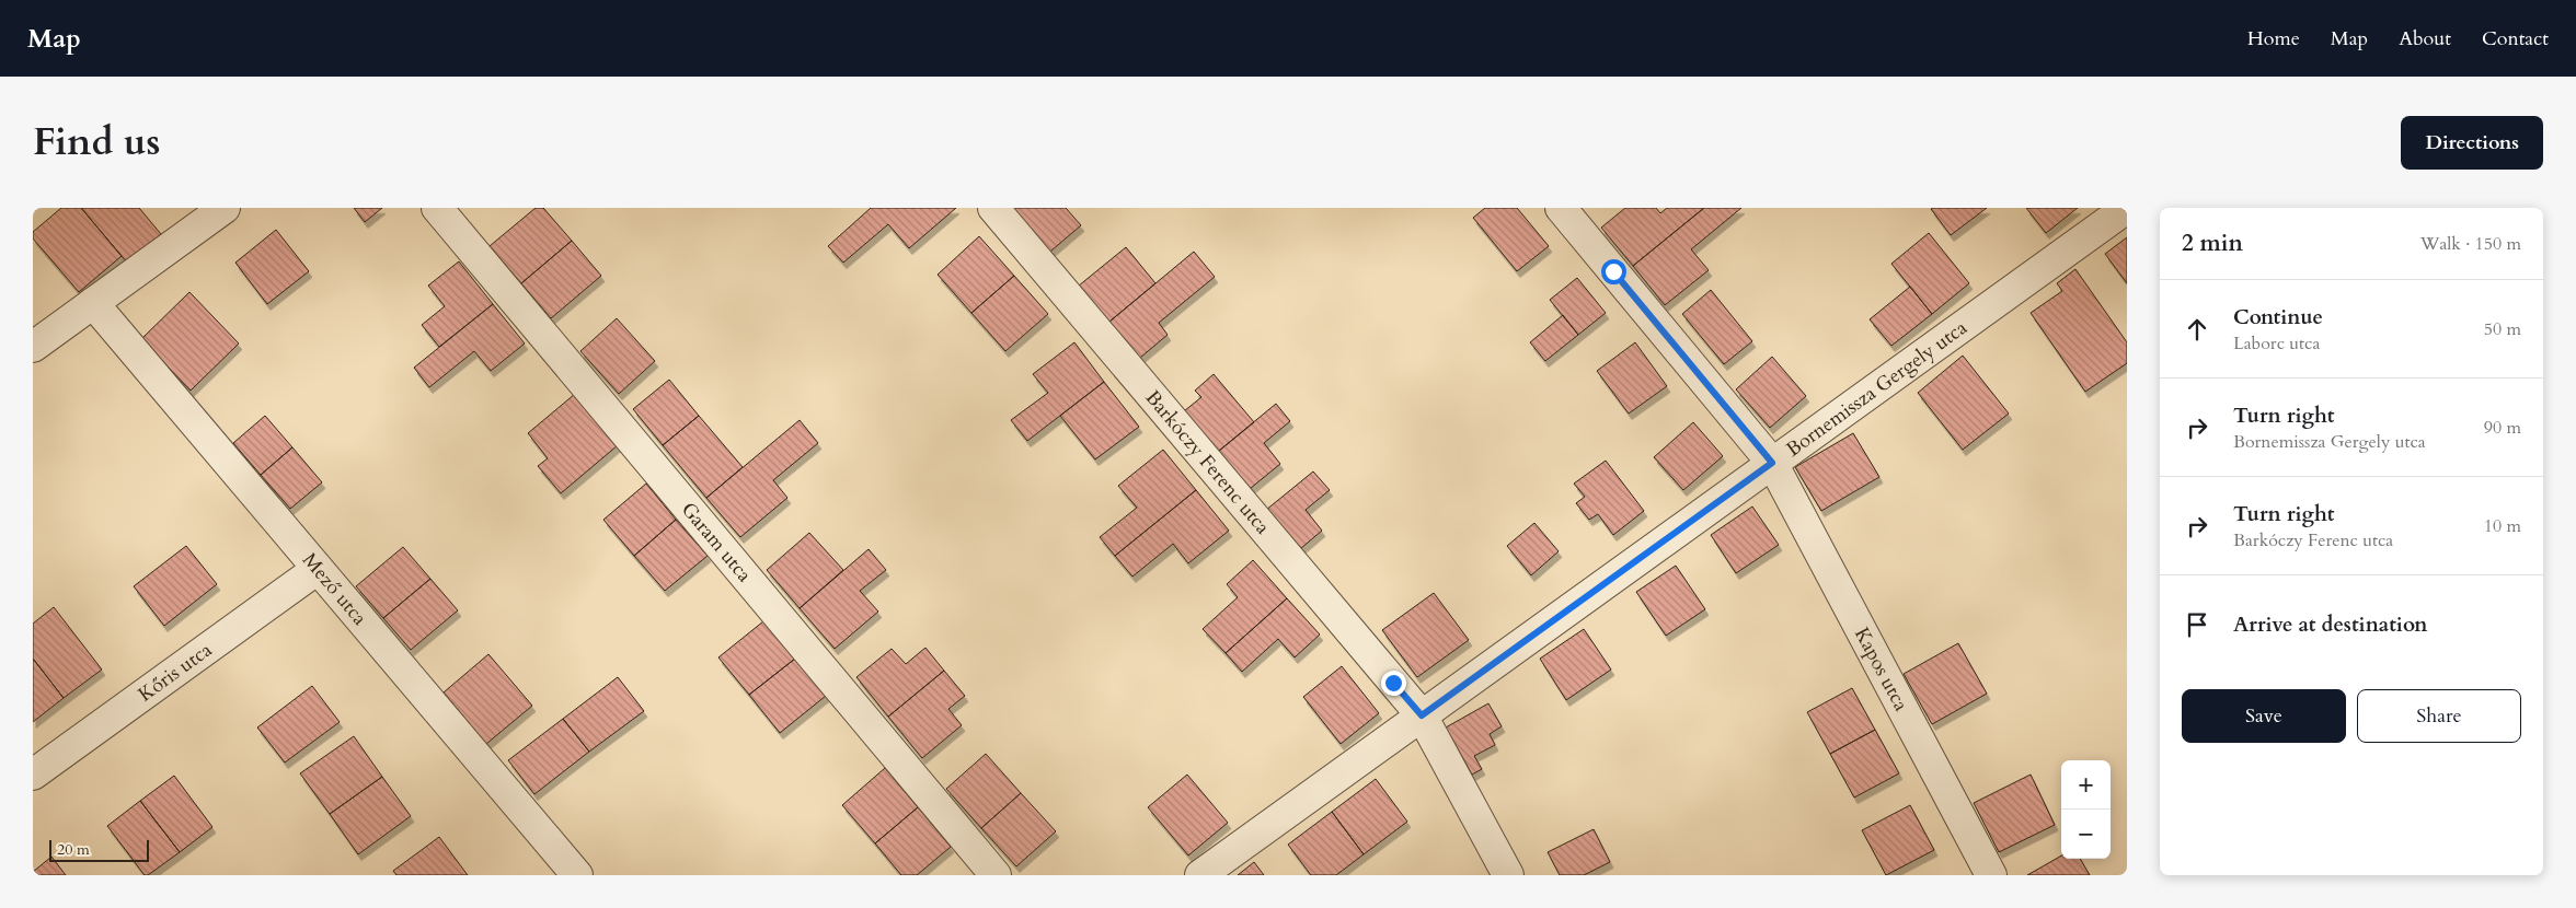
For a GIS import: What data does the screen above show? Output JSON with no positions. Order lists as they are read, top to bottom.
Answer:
{
  "streets": {
    "street": [
      "Bornemissza Gergely utca",
      "Barkóczy Ferenc utca",
      "Garam utca",
      "Mező utca",
      "Kapos utca",
      "Kőris utca"
    ]
  },
  "crossings": [
    ["Bornemissza Gergely utca", "Barkóczy Ferenc utca"],
    ["Bornemissza Gergely utca", "Kapos utca"],
    ["Mező utca", "Kőris utca"]
  ],
  "scale_bar": "20 m",
  "page": {
    "header": "Map",
    "nav": [
      "Home",
      "Map",
      "About",
      "Contact"
    ],
    "title": "Find us",
    "buttons": [
      "Directions",
      ["Save", "Share"]
    ],
    "heading": ["2 min", "Walk · 150 m"],
    "list": [
      ["Continue", "Laborc utca", "50 m"],
      ["Turn right", "Bornemissza Gergely utca", "90 m"],
      ["Turn right", "Barkóczy Ferenc utca", "10 m"],
      "Arrive at destination"
    ],
    "map_buttons": ["+", "−"],
    "scale": "20 m"
  }
}
